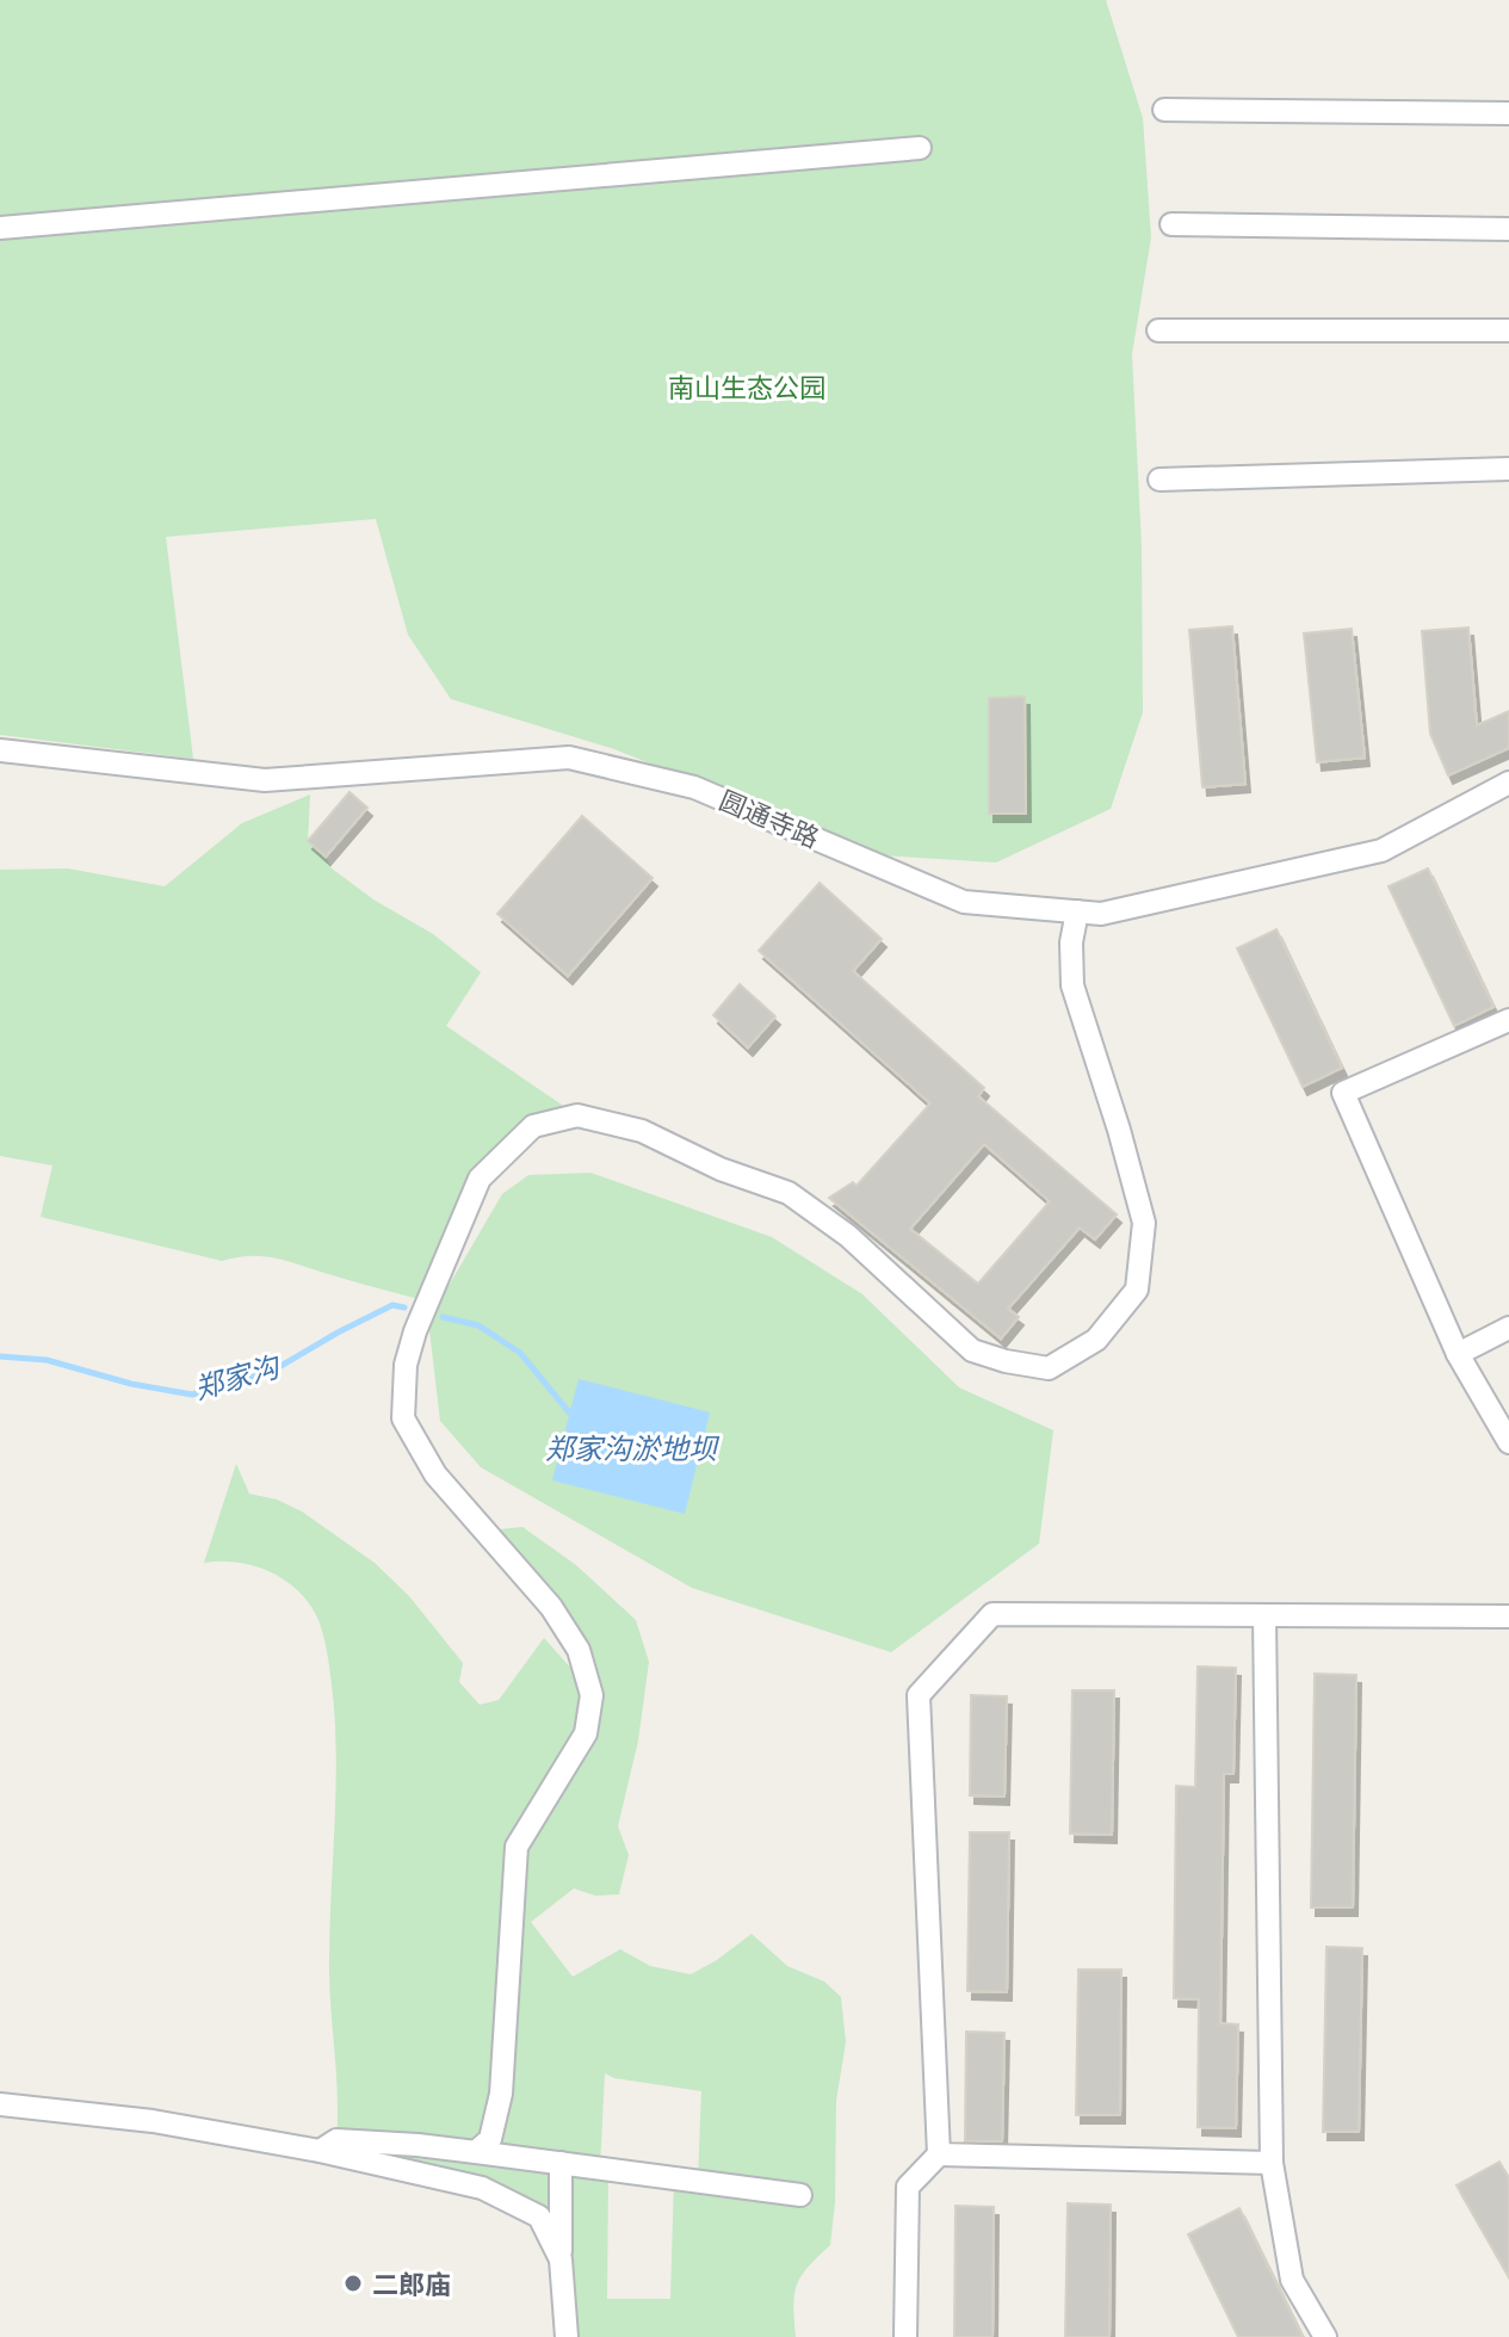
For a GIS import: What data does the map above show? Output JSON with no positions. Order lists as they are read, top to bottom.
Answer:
{
  "streets": {
    "street": ["圆通寺路"]
  },
  "water": ["郑家沟", "郑家沟淤地坝"],
  "parks": ["南山生态公园"],
  "places": ["二郎庙"]
}
